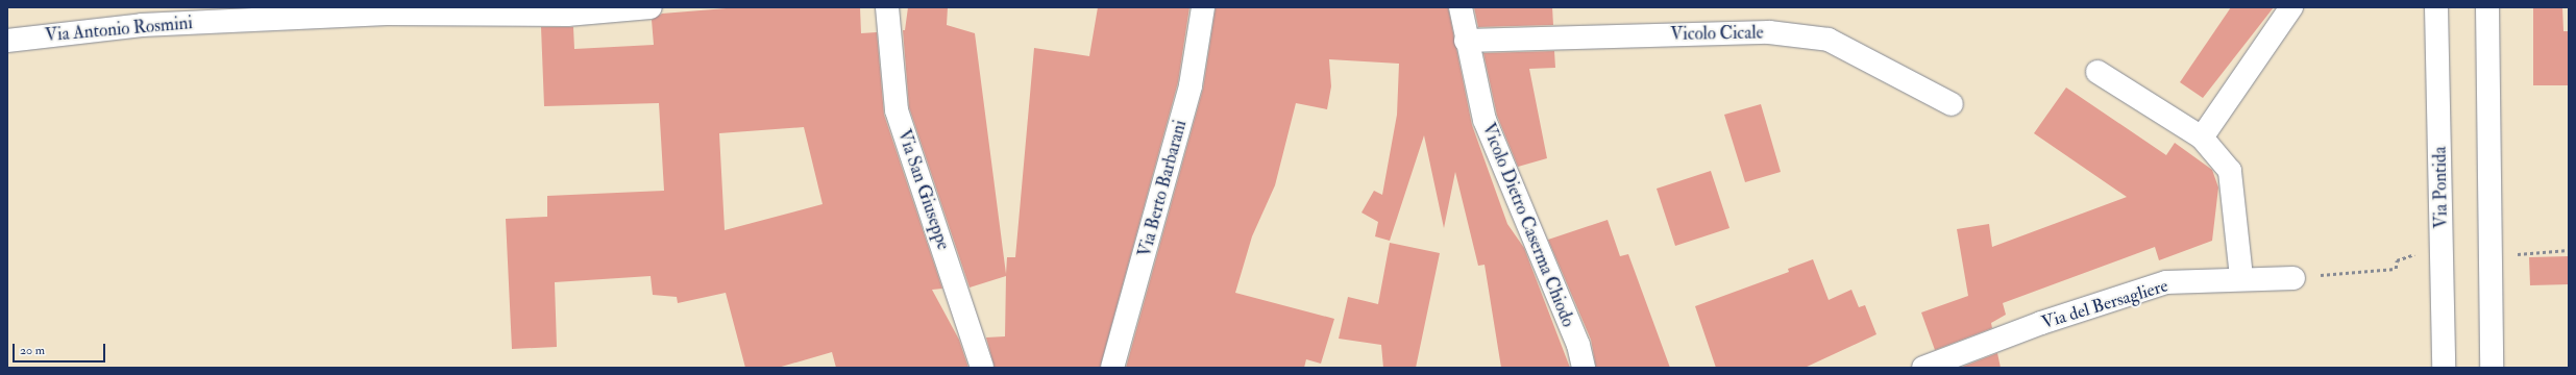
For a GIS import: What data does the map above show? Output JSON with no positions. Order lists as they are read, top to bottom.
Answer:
{
  "streets": {
    "street": [
      "Via Antonio Rosmini",
      "Vicolo Cicale",
      "Via Pontida",
      "Via Berto Barbarani",
      "Via San Giuseppe",
      "Vicolo Dietro Caserma Chiodo",
      "Via del Bersagliere"
    ]
  },
  "crossings": [
    ["Vicolo Cicale", "Vicolo Dietro Caserma Chiodo"]
  ],
  "scale_bar": "20 m"
}
